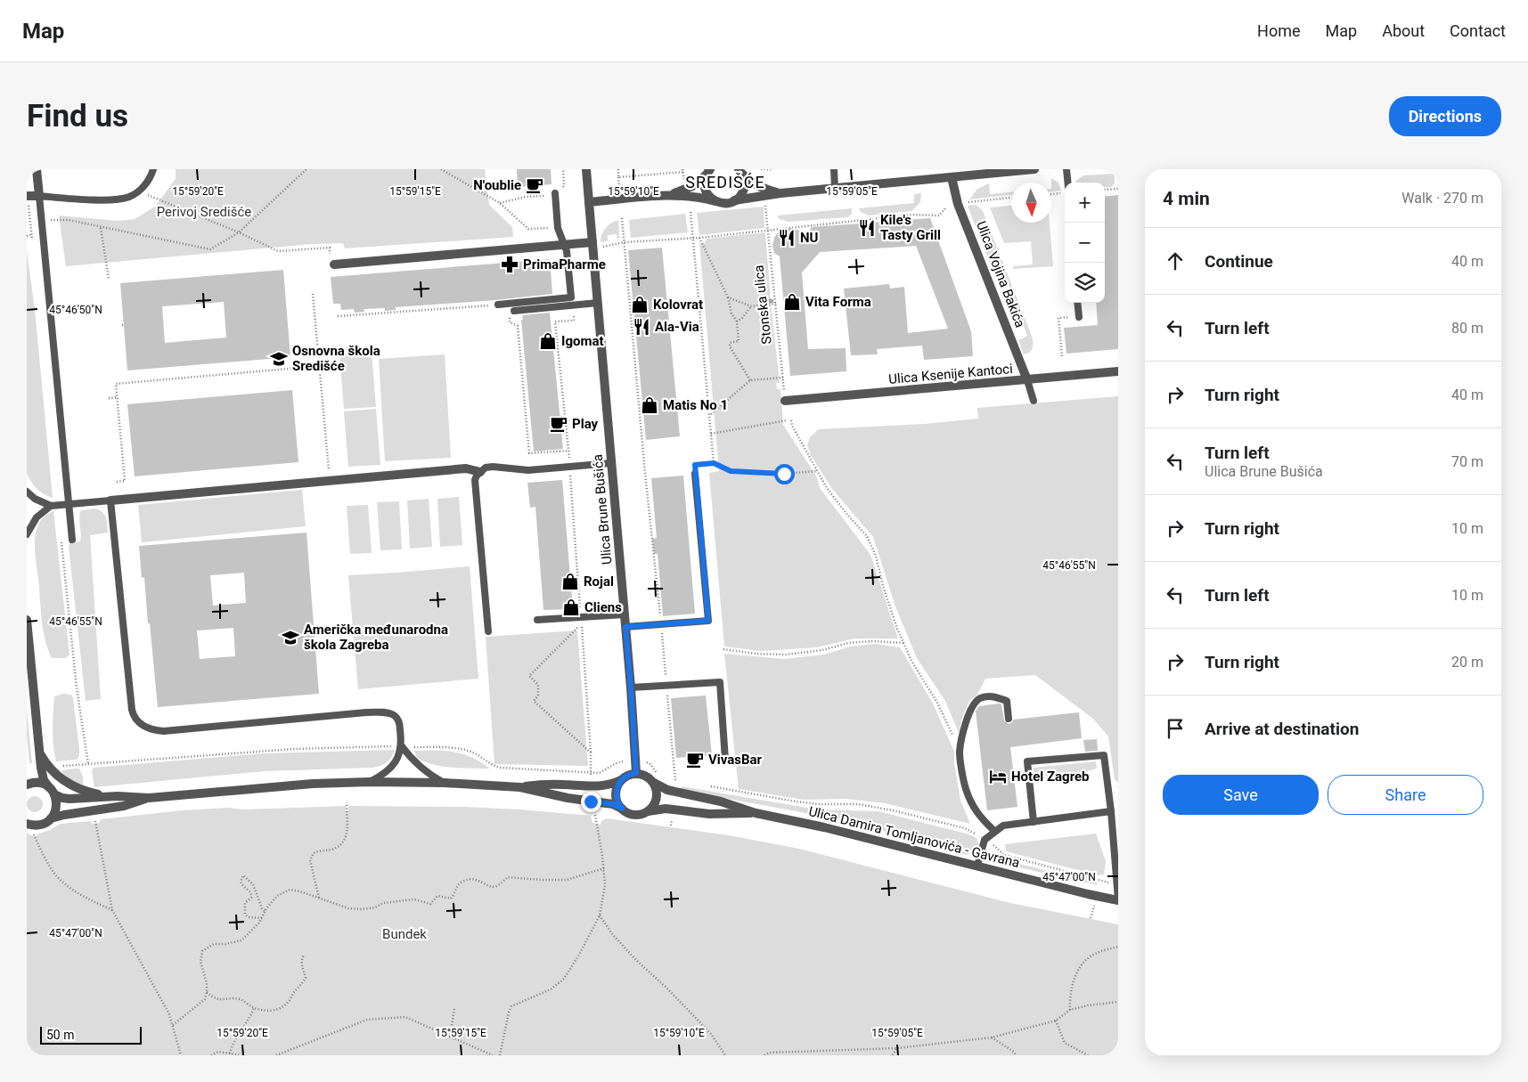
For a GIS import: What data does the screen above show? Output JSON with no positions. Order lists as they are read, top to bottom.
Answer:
{
  "streets": {
    "street": [
      "Ulica Vojina Bakića",
      "Ulica Ksenije Kantoci",
      "Ulica Brune Bušića",
      "Ulica Damira Tomljanovića - Gavrana"
    ],
    "path": ["Stonska ulica"]
  },
  "crossings": [
    ["Ulica Vojina Bakića", "Ulica Ksenije Kantoci"],
    ["Stonska ulica", "Ulica Ksenije Kantoci"],
    ["Ulica Brune Bušića", "Ulica Damira Tomljanovića - Gavrana"]
  ],
  "districts": ["SREDIŠĆE"],
  "parks": ["Perivoj Središće", "Bundek"],
  "places": {
    "cafe": ["N'oublie", "Play", "VivasBar"],
    "restaurant": ["Kile's Tasty Grill", "NU", "Ala-Via"],
    "pharmacy": ["PrimaPharme"],
    "shop": [
      "Vita Forma",
      "Kolovrat",
      "Igomat",
      "Matis No 1",
      "Rojal",
      "Cliens"
    ],
    "school or university": ["Osnovna škola Središće", "Američka međunarodna škola Zagreba"],
    "hotel": ["Hotel Zagreb"]
  },
  "scale_bar": "50 m",
  "north": "bottom",
  "page": {
    "header": "Map",
    "nav": [
      "Home",
      "Map",
      "About",
      "Contact"
    ],
    "buttons": [
      "Directions",
      ["Save", "Share"]
    ],
    "title": "Find us",
    "heading": ["4 min", "Walk · 270 m"],
    "map_buttons": ["+", "−"],
    "list": [
      ["Continue", "40 m"],
      ["Turn left", "80 m"],
      ["Turn right", "40 m"],
      ["Turn left", "Ulica Brune Bušića", "70 m"],
      ["Turn right", "10 m"],
      ["Turn left", "10 m"],
      ["Turn right", "20 m"],
      "Arrive at destination"
    ],
    "scale": "50 m"
  },
  "coordinates": [
    "15°59'20\"E",
    "15°59'15\"E",
    "15°59'10\"E",
    "15°59'05\"E",
    "45°46'50\"N",
    "45°46'55\"N",
    "45°47'00\"N"
  ]
}
